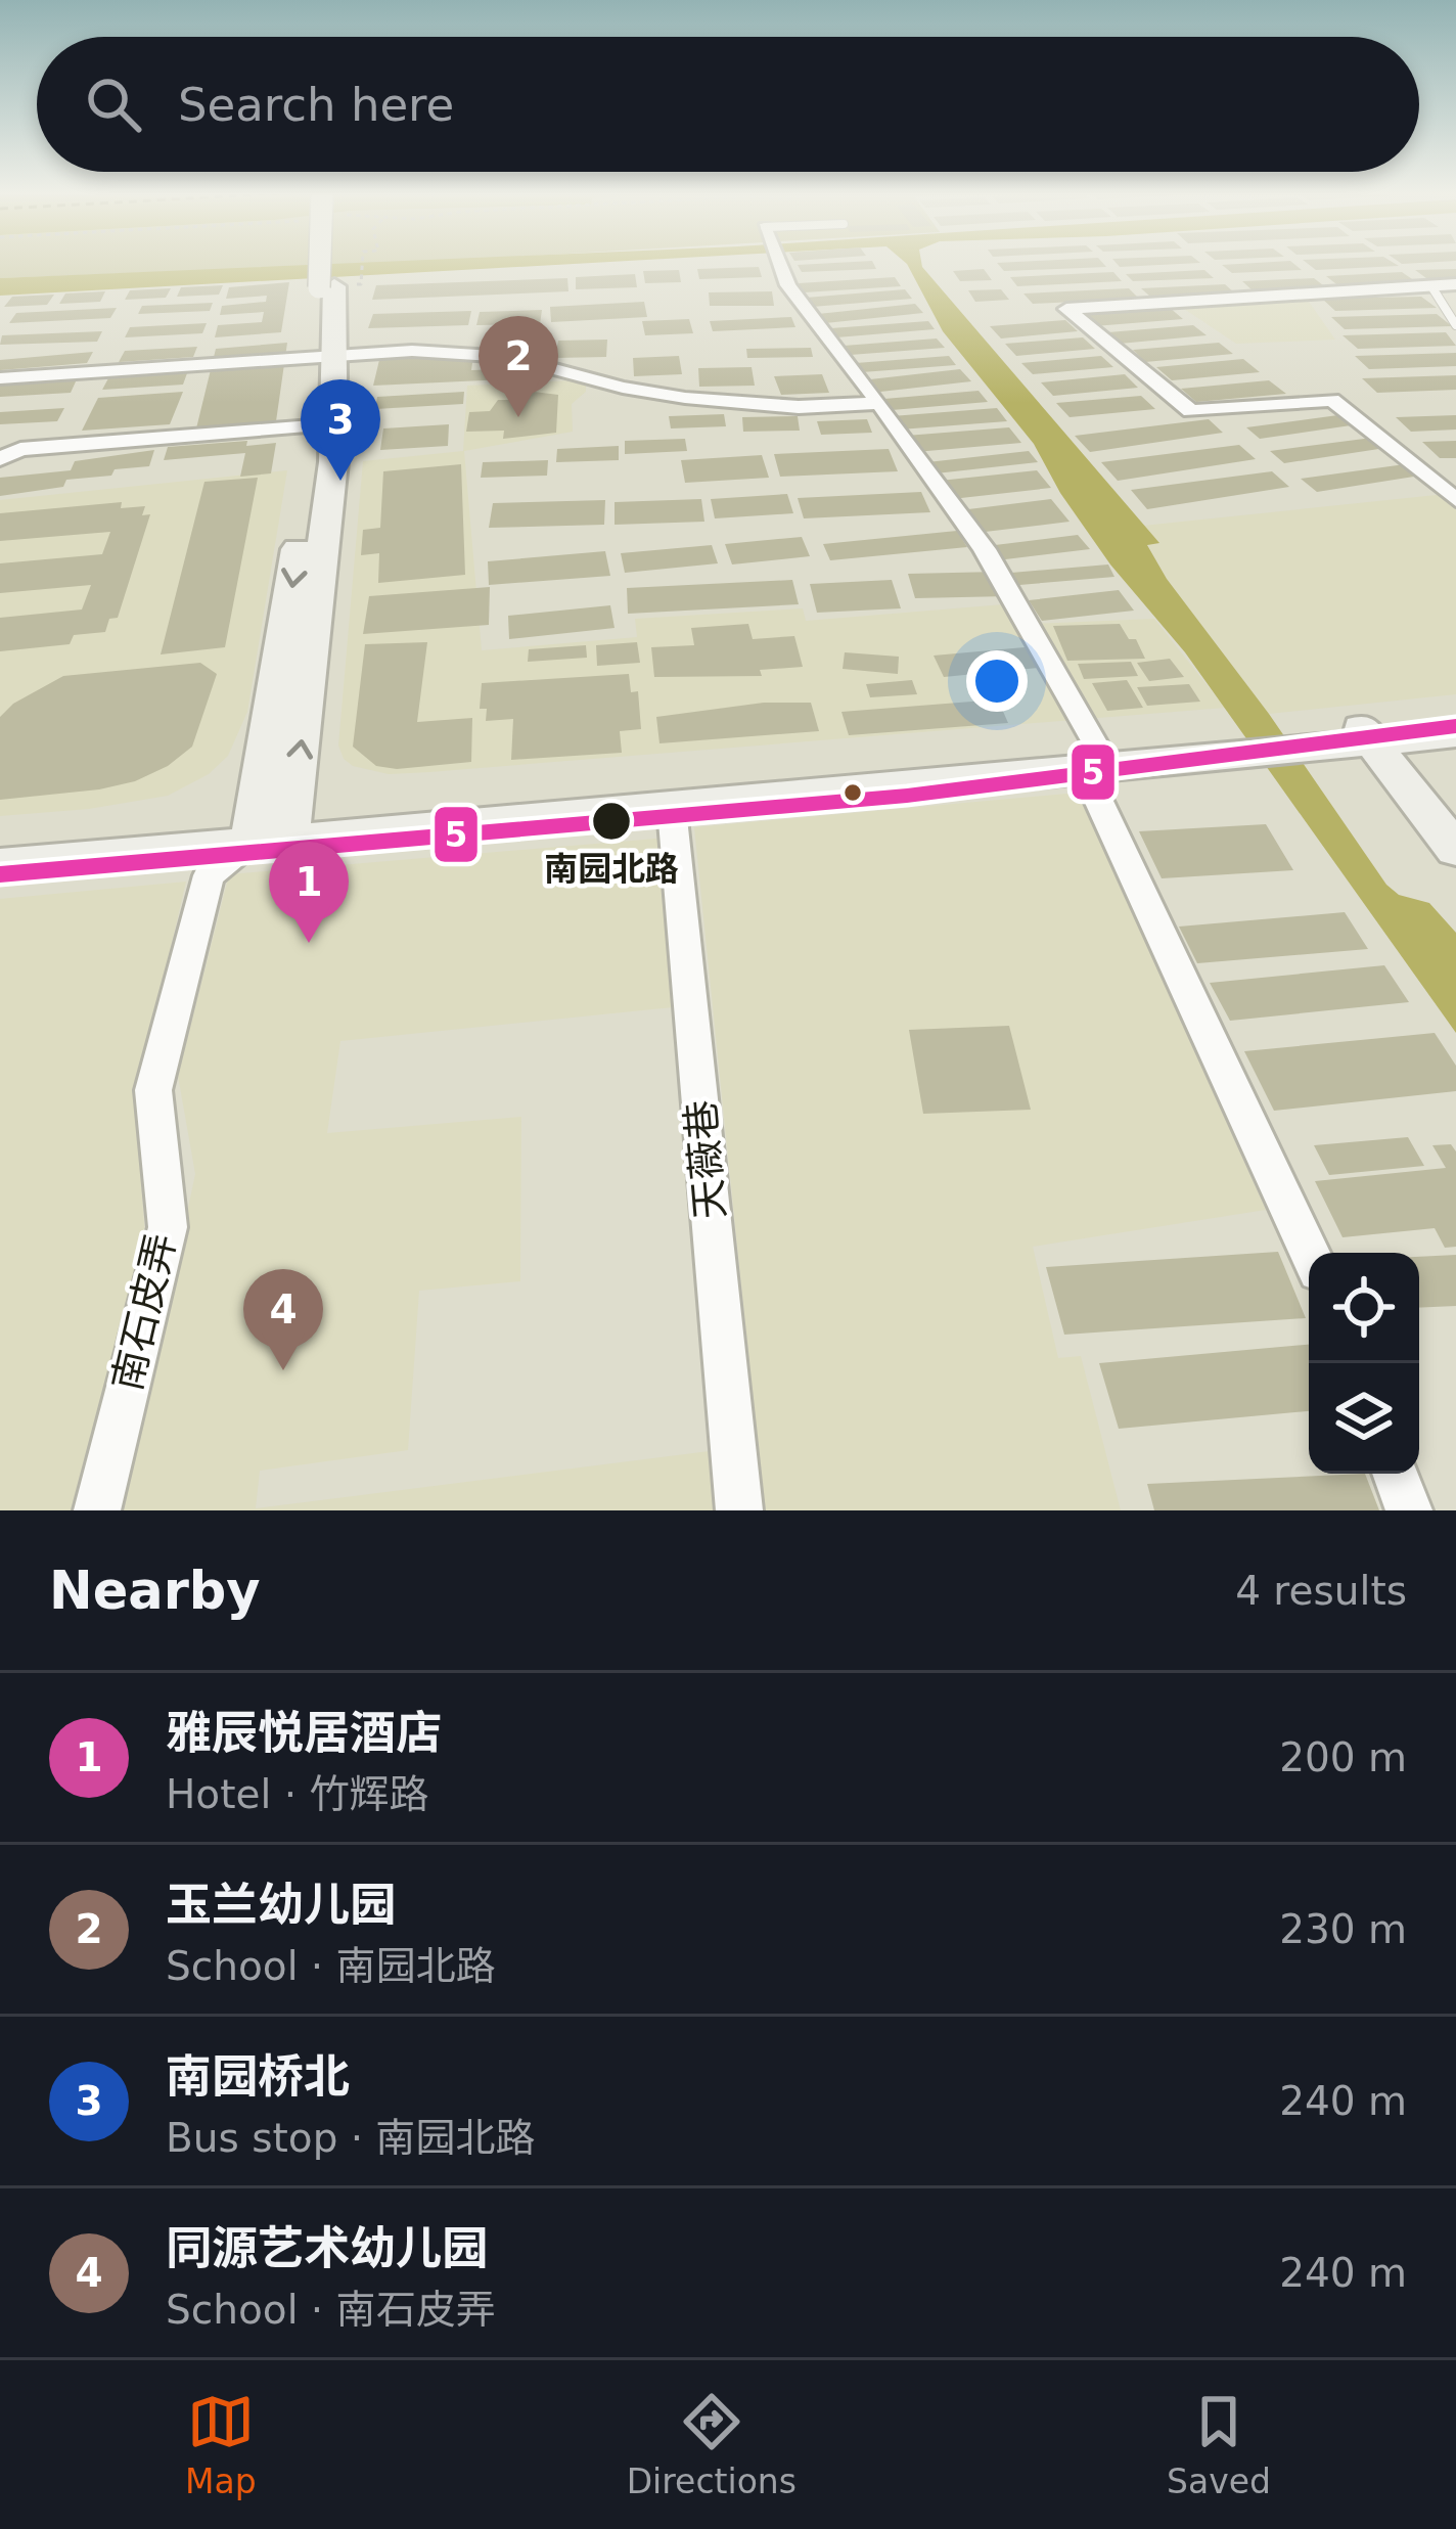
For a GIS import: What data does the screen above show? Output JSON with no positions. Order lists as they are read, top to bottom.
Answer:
{
  "streets": {
    "street": ["天薇巷", "南石皮弄"]
  },
  "places": ["南园北路"],
  "lines": ["transit line 5"],
  "page": {
    "search": "Search here",
    "pins": [
      "2",
      "3",
      "1",
      "4"
    ],
    "heading": ["Nearby", "4 results"],
    "list": [
      {
        "mark": "1",
        "name": "雅辰悦居酒店",
        "note": "Hotel · 竹辉路",
        "value": "200 m"
      },
      {
        "mark": "2",
        "name": "玉兰幼儿园",
        "note": "School · 南园北路",
        "value": "230 m"
      },
      {
        "mark": "3",
        "name": "南园桥北",
        "note": "Bus stop · 南园北路",
        "value": "240 m"
      },
      {
        "mark": "4",
        "name": "同源艺术幼儿园",
        "note": "School · 南石皮弄",
        "value": "240 m"
      }
    ],
    "nav": ["Map", "Directions", "Saved"]
  }
}
